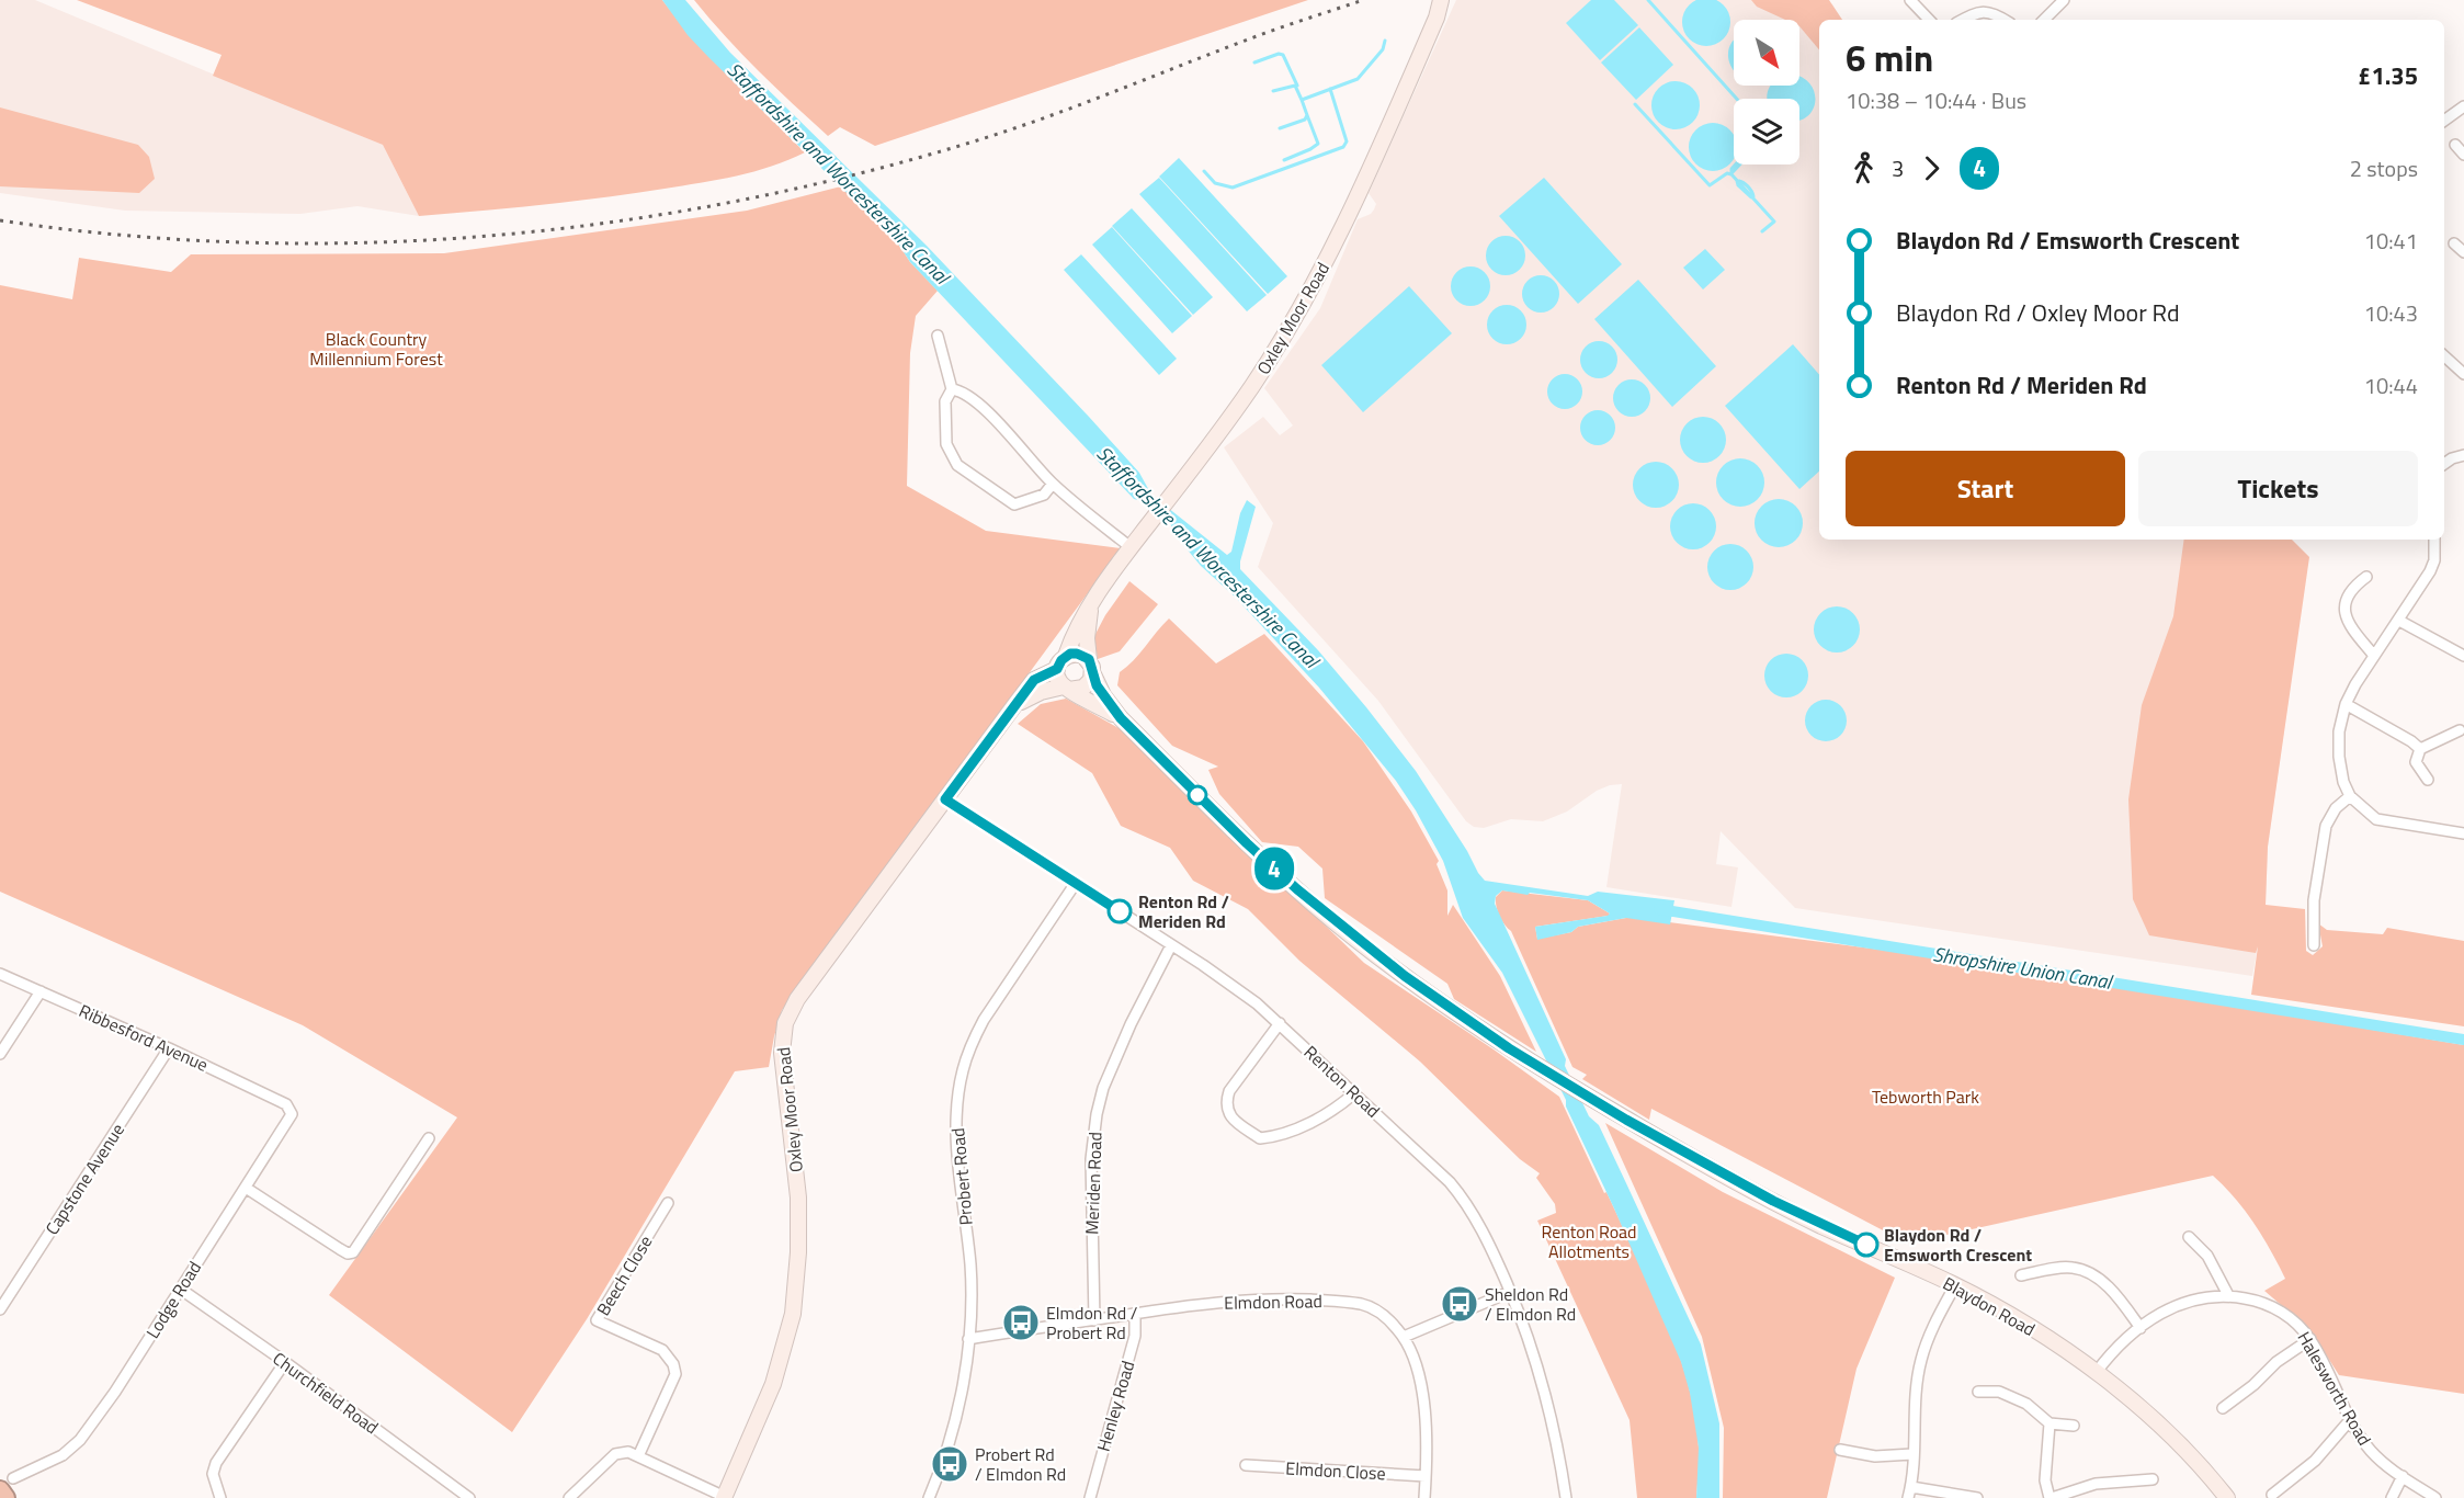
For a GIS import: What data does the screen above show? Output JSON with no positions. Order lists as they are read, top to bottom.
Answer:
{
  "streets": {
    "street": [
      "Oxley Moor Road",
      "Ribbesford Avenue",
      "Renton Road",
      "Probert Road",
      "Capstone Avenue",
      "Meriden Road",
      "Beech Close",
      "Lodge Road",
      "Elmdon Road",
      "Blaydon Road",
      "Halesworth Road",
      "Churchfield Road",
      "Henley Road",
      "Elmdon Close"
    ]
  },
  "crossings": [
    ["Oxley Moor Road", "Renton Road"],
    ["Oxley Moor Road", "Blaydon Road"],
    ["Ribbesford Avenue", "Capstone Avenue"],
    ["Ribbesford Avenue", "Lodge Road"],
    ["Renton Road", "Probert Road"],
    ["Renton Road", "Meriden Road"],
    ["Probert Road", "Elmdon Road"],
    ["Meriden Road", "Elmdon Road"],
    ["Lodge Road", "Churchfield Road"],
    ["Elmdon Road", "Henley Road"],
    ["Elmdon Road", "Elmdon Close"],
    ["Blaydon Road", "Halesworth Road"]
  ],
  "water": ["Staffordshire and Worcestershire Canal", "Shropshire Union Canal"],
  "parks": ["Black Country Millennium Forest", "Tebworth Park", "Renton Road Allotments"],
  "places": {
    "other": ["Renton Rd / Meriden Rd", "Blaydon Rd / Emsworth Crescent"],
    "bus stop": ["Sheldon Rd / Elmdon Rd", "Elmdon Rd / Probert Rd", "Probert Rd / Elmdon Rd"]
  },
  "lines": ["bus line 4"],
  "north": "bottom right",
  "page": {
    "on_map": "4",
    "heading": ["6 min", "10:38 – 10:44 · Bus", "£1.35"],
    "legs": ["3", "4", "2 stops"],
    "list": [
      {
        "name": "Blaydon Rd / Emsworth Crescent",
        "value": "10:41"
      },
      {
        "name": "Blaydon Rd / Oxley Moor Rd",
        "value": "10:43"
      },
      {
        "name": "Renton Rd / Meriden Rd",
        "value": "10:44"
      }
    ],
    "buttons": ["Start", "Tickets"]
  }
}
